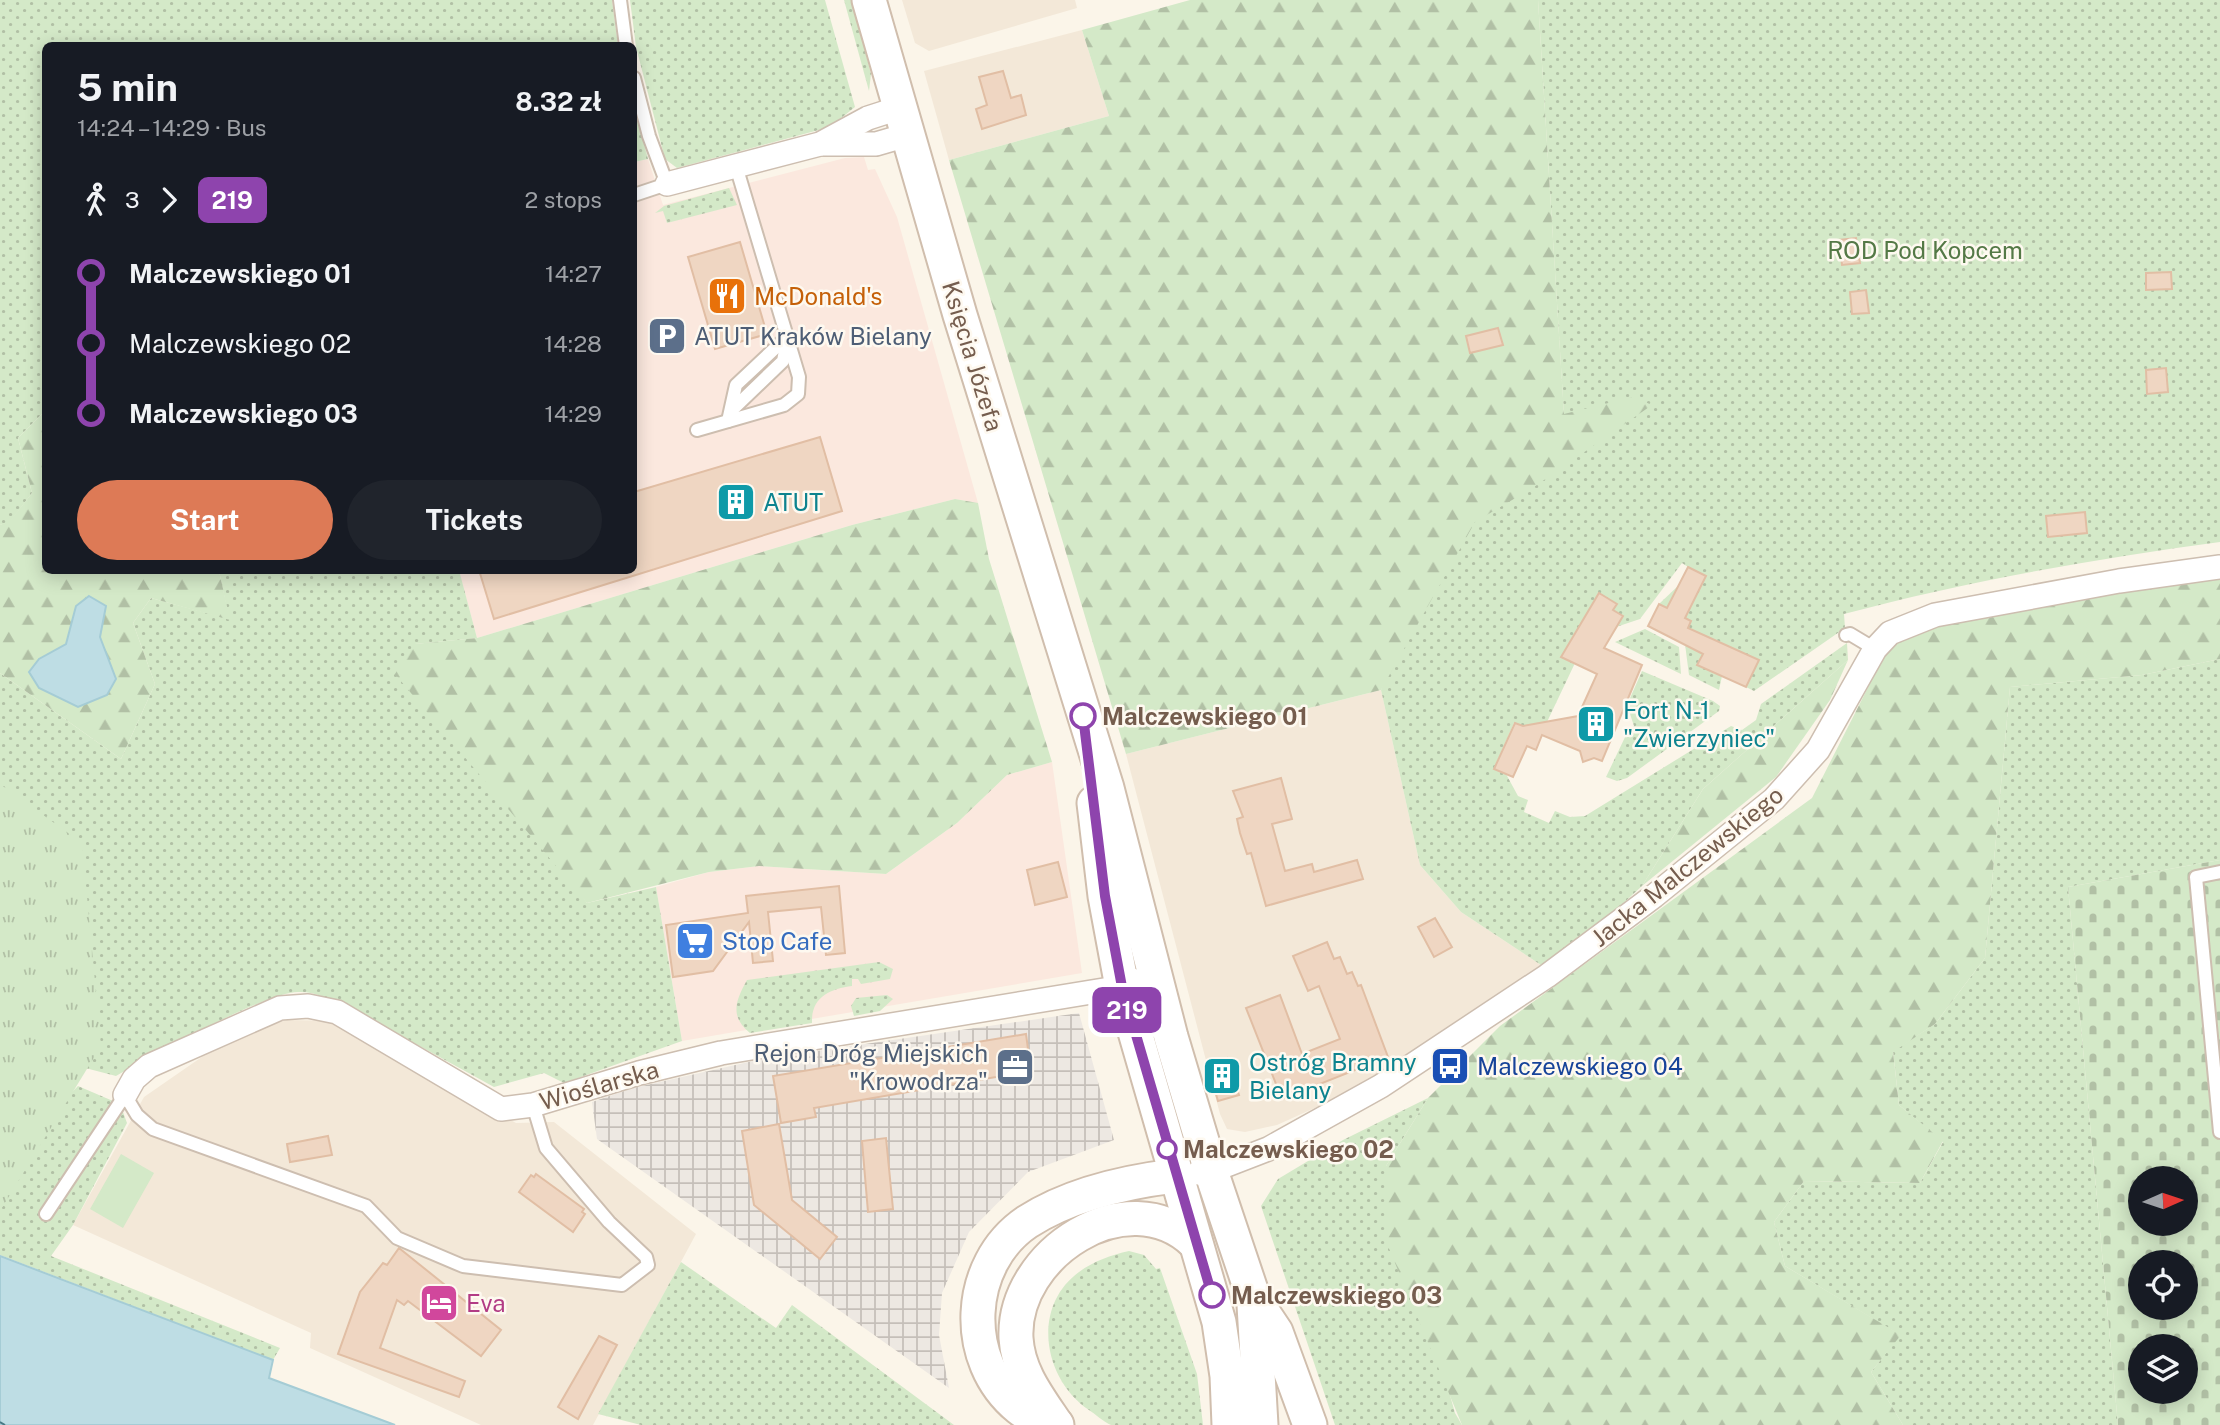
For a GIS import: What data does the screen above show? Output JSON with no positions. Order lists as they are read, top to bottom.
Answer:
{
  "streets": {
    "main road": ["Księcia Józefa"],
    "street": ["Jacka Malczewskiego", "Wioślarska"]
  },
  "crossings": [
    ["Księcia Józefa", "Jacka Malczewskiego"],
    ["Księcia Józefa", "Wioślarska"]
  ],
  "parks": ["ROD Pod Kopcem"],
  "places": {
    "restaurant": ["McDonald's"],
    "parking": ["ATUT Kraków Bielany"],
    "building": ["ATUT", "Fort N-1 \"Zwierzyniec\"", "Ostróg Bramny Bielany"],
    "other": ["Malczewskiego 01", "Malczewskiego 02", "Malczewskiego 03"],
    "supermarket": ["Stop Cafe"],
    "bus stop": ["Malczewskiego 04"],
    "office": ["Rejon Dróg Miejskich \"Krowodrza\""],
    "hotel": ["Eva"]
  },
  "lines": ["bus line 219"],
  "north": "right",
  "page": {
    "on_map": "219",
    "heading": ["5 min", "14:24 – 14:29 · Bus", "8.32 zł"],
    "legs": ["3", "219", "2 stops"],
    "list": [
      {
        "name": "Malczewskiego 01",
        "value": "14:27"
      },
      {
        "name": "Malczewskiego 02",
        "value": "14:28"
      },
      {
        "name": "Malczewskiego 03",
        "value": "14:29"
      }
    ],
    "buttons": ["Start", "Tickets"]
  }
}
